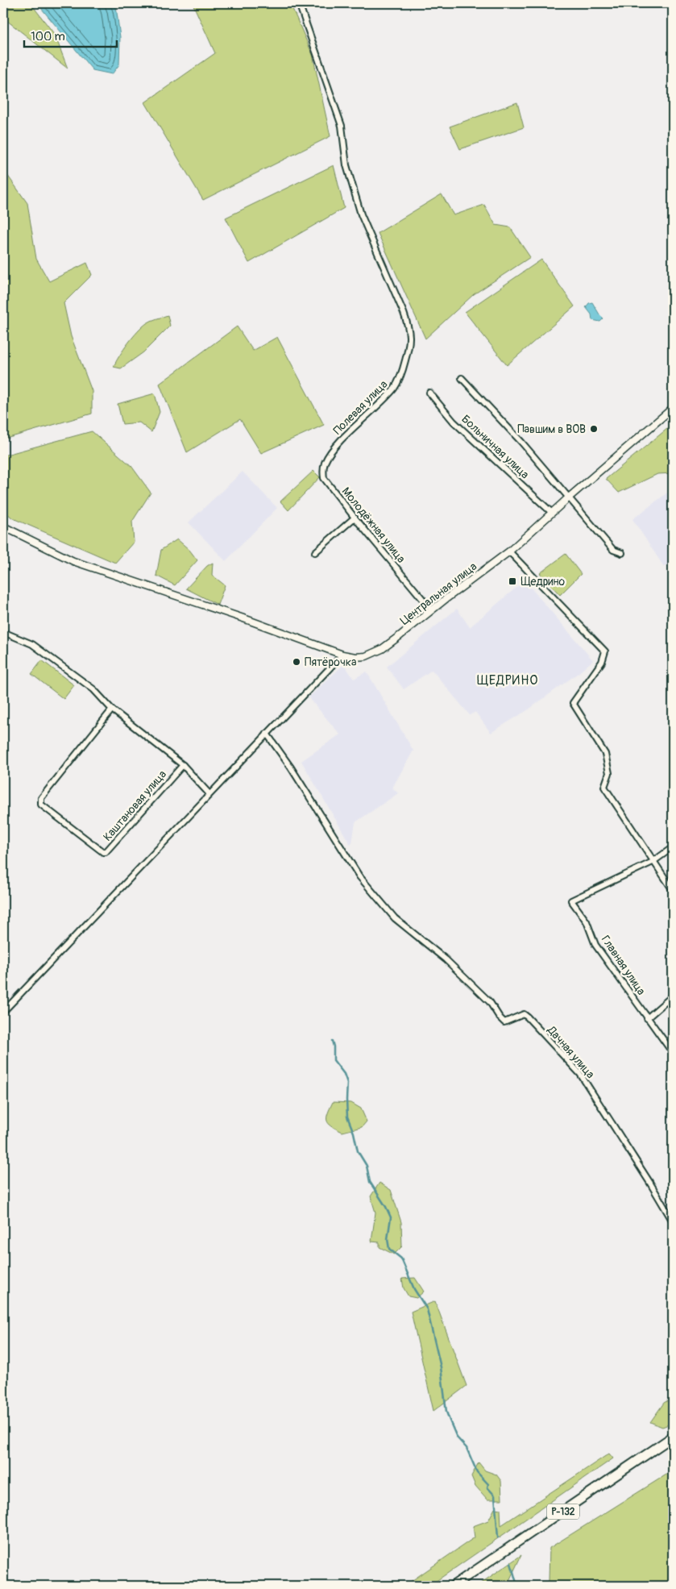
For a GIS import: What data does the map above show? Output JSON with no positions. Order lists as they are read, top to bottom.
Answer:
{
  "streets": {
    "highway": ["Р-132"],
    "street": [
      "Полевая улица",
      "Больничная улица",
      "Молодёжная улица",
      "Центральная улица",
      "Каштановая улица",
      "Главная улица",
      "Дачная улица"
    ]
  },
  "crossings": [
    ["Полевая улица", "Молодёжная улица"],
    ["Больничная улица", "Центральная улица"],
    ["Молодёжная улица", "Центральная улица"]
  ],
  "districts": ["ЩЕДРИНО"],
  "places": {
    "other": ["Павшим в ВОВ", "Пятёрочка"],
    "transit": ["Щедрино"]
  },
  "scale_bar": "100 m"
}
